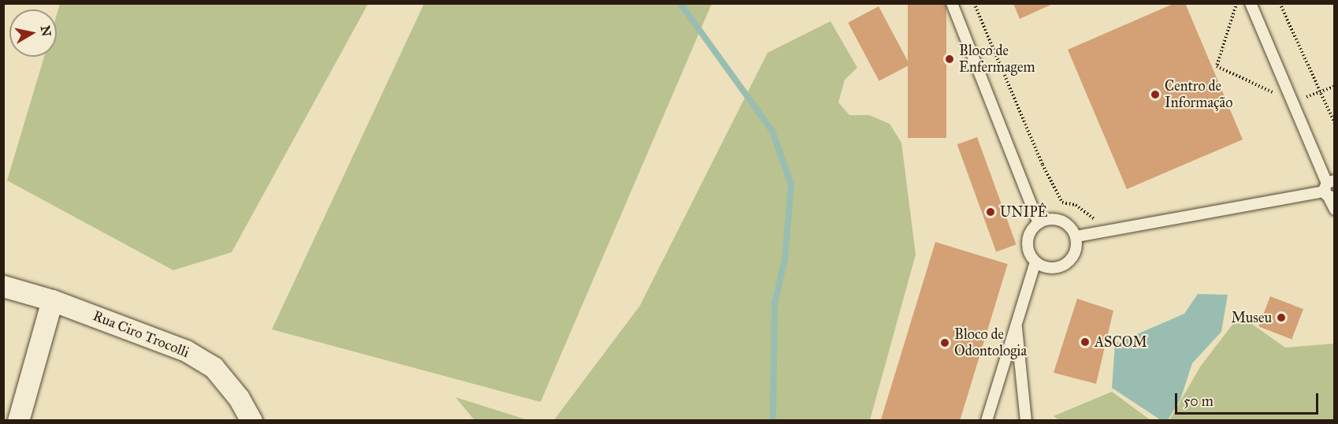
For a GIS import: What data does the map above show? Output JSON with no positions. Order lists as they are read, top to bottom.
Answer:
{
  "streets": {
    "street": ["Rua Ciro Trocolli"]
  },
  "places": [
    "Bloco de Enfermagem",
    "Centro de Informação",
    "UNIPÊ",
    "Museu",
    "ASCOM",
    "Bloco de Odontologia"
  ],
  "scale_bar": "50 m",
  "north": "right"
}
